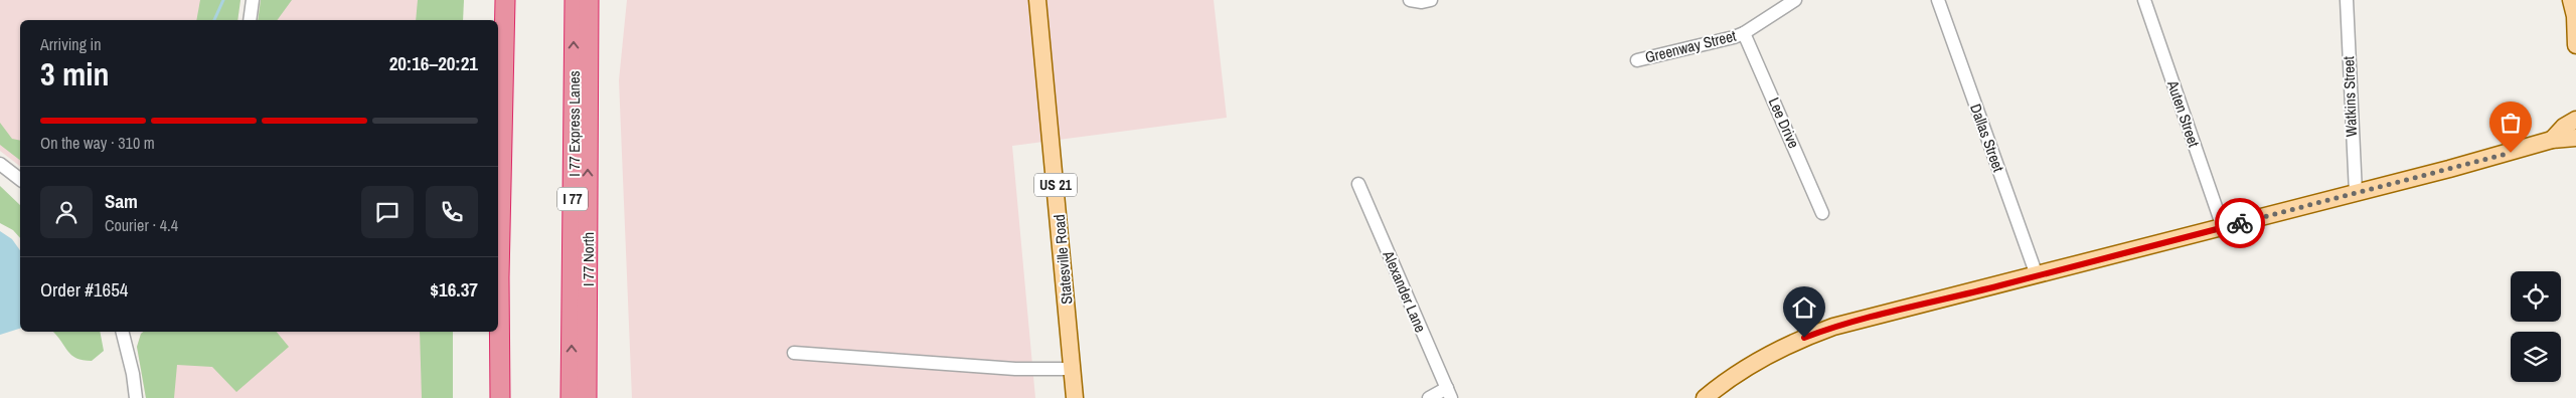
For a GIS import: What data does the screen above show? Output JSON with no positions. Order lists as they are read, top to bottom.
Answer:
{
  "streets": {
    "highway": ["I 77 Express Lanes", "I 77", "I 77 North"],
    "main road": ["US 21", "Statesville Road"],
    "street": [
      "Greenway Street",
      "Watkins Street",
      "Auten Street",
      "Lee Drive",
      "Dallas Street",
      "Alexander Lane"
    ]
  },
  "crossings": [
    ["Greenway Street", "Lee Drive"]
  ],
  "page": {
    "heading": ["3 min", "Arriving in", "20:16–20:21"],
    "panel": [
      "Sam",
      "Courier · 4.4",
      "Order #1654",
      "$16.37"
    ],
    "bar": "On the way · 310 m"
  }
}
